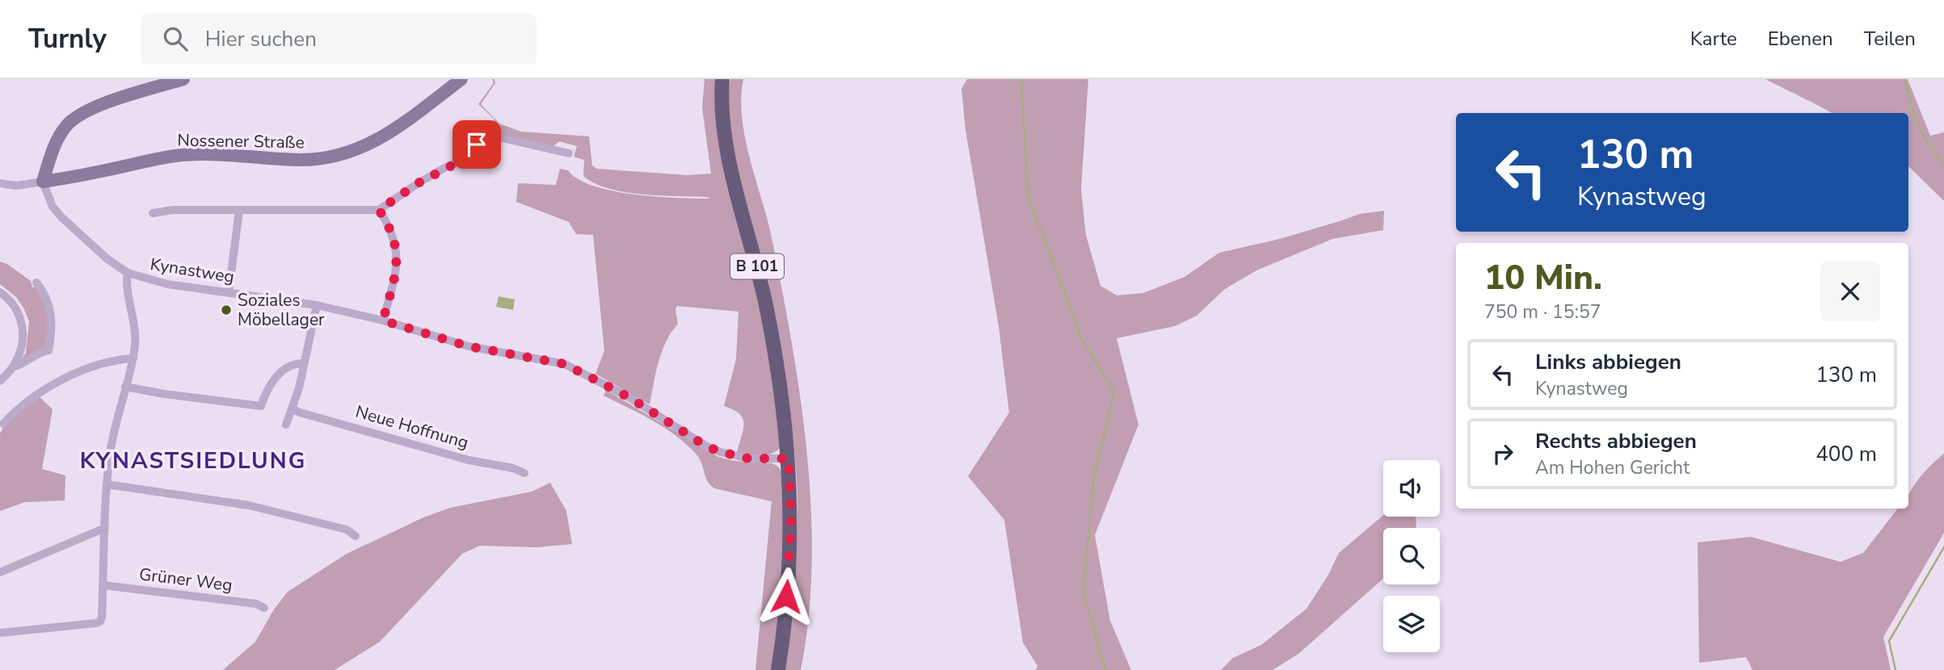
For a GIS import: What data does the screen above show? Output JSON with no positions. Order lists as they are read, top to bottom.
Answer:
{
  "streets": {
    "main road": ["B 101"],
    "street": [
      "Nossener Straße",
      "Kynastweg",
      "Neue Hoffnung",
      "Grüner Weg"
    ]
  },
  "crossings": [
    ["Nossener Straße", "Kynastweg"],
    ["B 101", "Kynastweg"]
  ],
  "districts": ["KYNASTSIEDLUNG"],
  "places": ["Soziales Möbellager"],
  "page": {
    "header": "Turnly",
    "search": "Hier suchen",
    "nav": ["Karte", "Ebenen", "Teilen"],
    "turn": ["130 m", "Kynastweg"],
    "heading": ["10 Min.", "750 m · 15:57"],
    "list": [
      {
        "name": "Links abbiegen",
        "note": "Kynastweg",
        "value": "130 m"
      },
      {
        "name": "Rechts abbiegen",
        "note": "Am Hohen Gericht",
        "value": "400 m"
      }
    ]
  }
}
